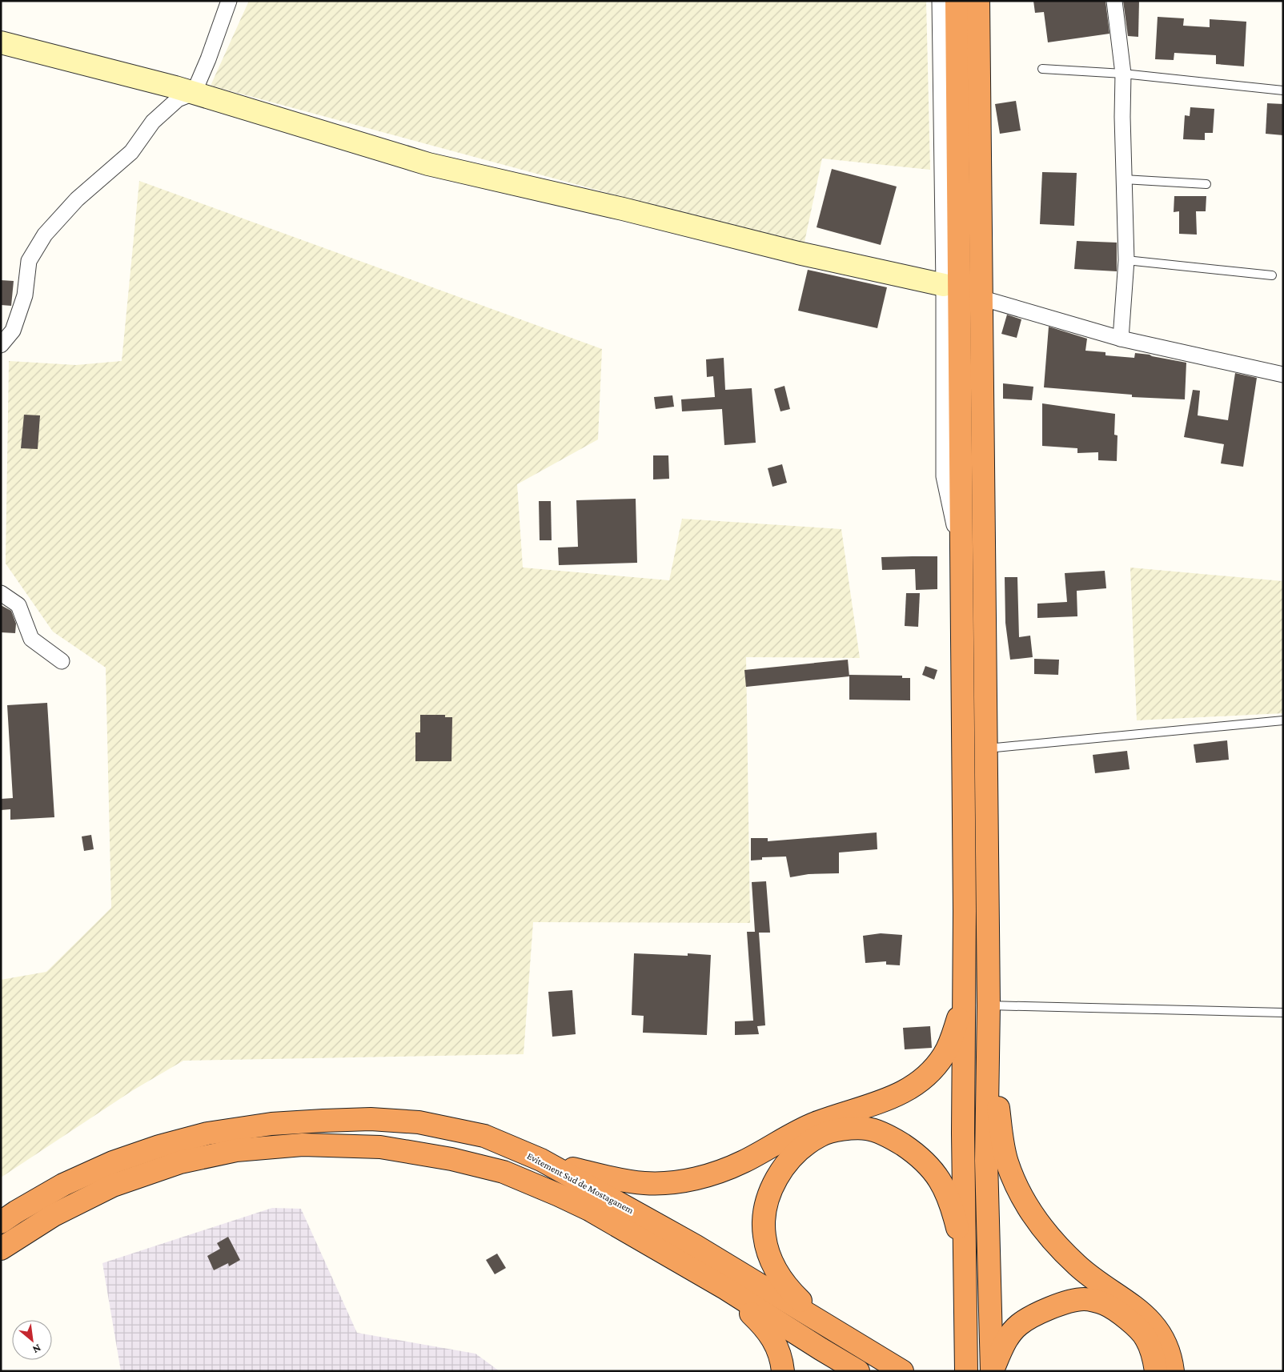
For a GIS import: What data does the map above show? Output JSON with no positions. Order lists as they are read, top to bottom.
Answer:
{
  "streets": {
    "highway": ["Evitement Sud de Mostaganem"]
  },
  "north": "bottom right"
}
